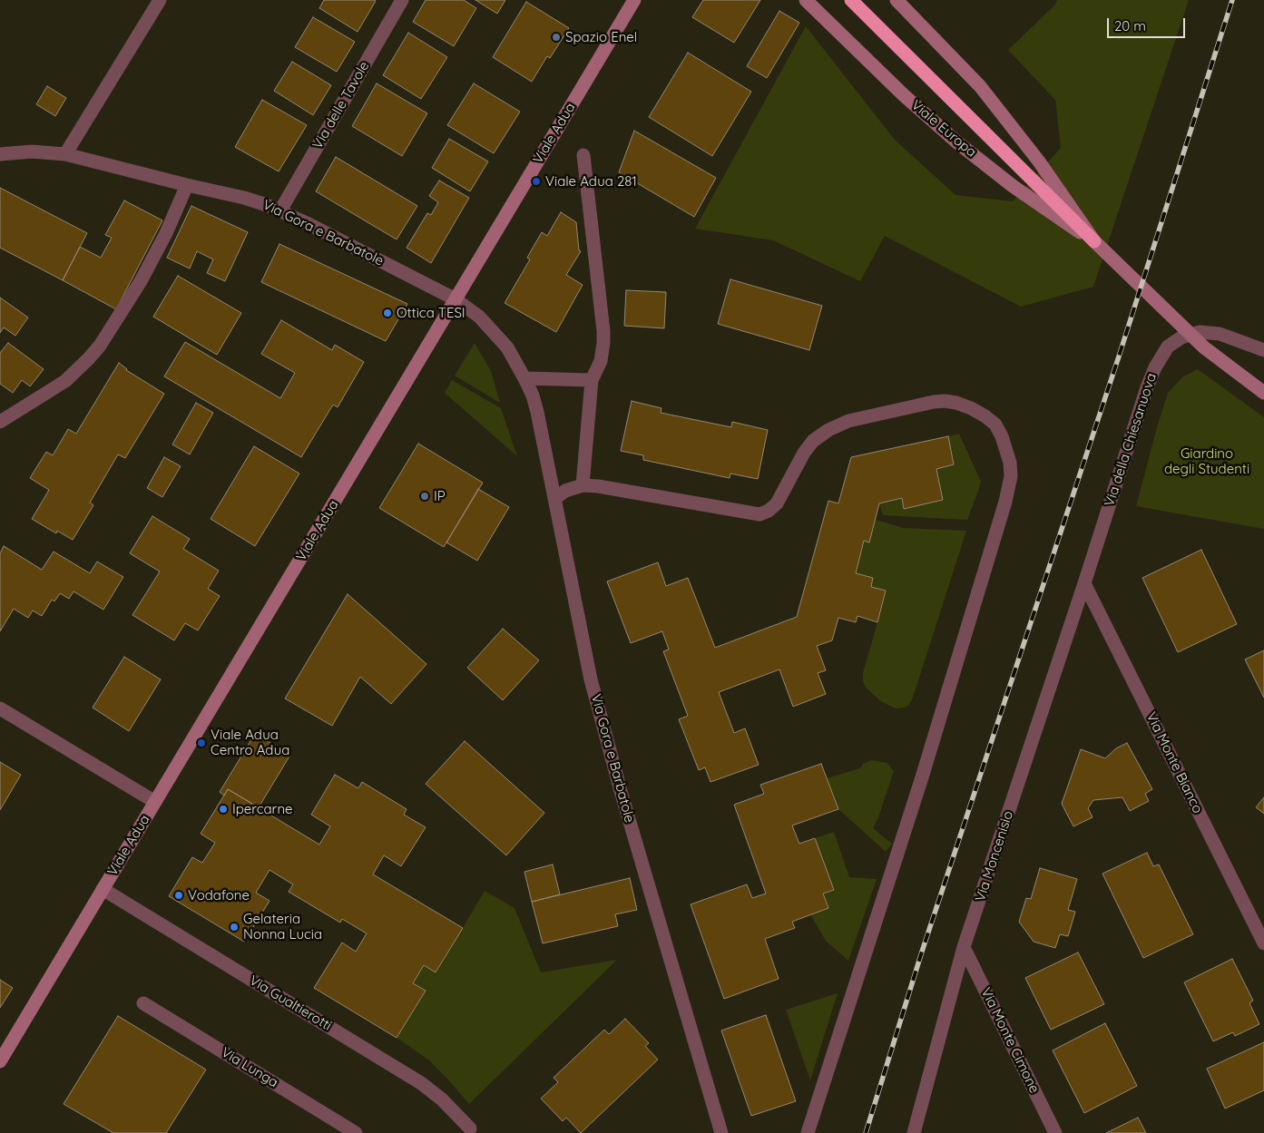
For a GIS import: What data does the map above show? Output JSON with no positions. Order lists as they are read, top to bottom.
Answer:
{
  "streets": {
    "main road": ["Viale Europa", "Viale Adua"],
    "street": [
      "Via delle Tavole",
      "Via Gora e Barbatole",
      "Via della Chiesanuova",
      "Via Monte Bianco",
      "Via Moncenisio",
      "Via Gualtierotti",
      "Via Monte Cimone",
      "Via Lunga"
    ]
  },
  "crossings": [
    ["Via delle Tavole", "Via Gora e Barbatole"],
    ["Viale Adua", "Via Gora e Barbatole"],
    ["Viale Adua", "Via Gualtierotti"],
    ["Via della Chiesanuova", "Via Monte Bianco"],
    ["Via della Chiesanuova", "Via Moncenisio"],
    ["Via Monte Bianco", "Via Moncenisio"],
    ["Via Moncenisio", "Via Monte Cimone"]
  ],
  "parks": ["Giardino degli Studenti"],
  "places": [
    "Spazio Enel",
    "Viale Adua 281",
    "Ottica TESI",
    "IP",
    "Viale Adua Centro Adua",
    "Ipercarne",
    "Vodafone",
    "Gelateria Nonna Lucia"
  ],
  "scale_bar": "20 m"
}
